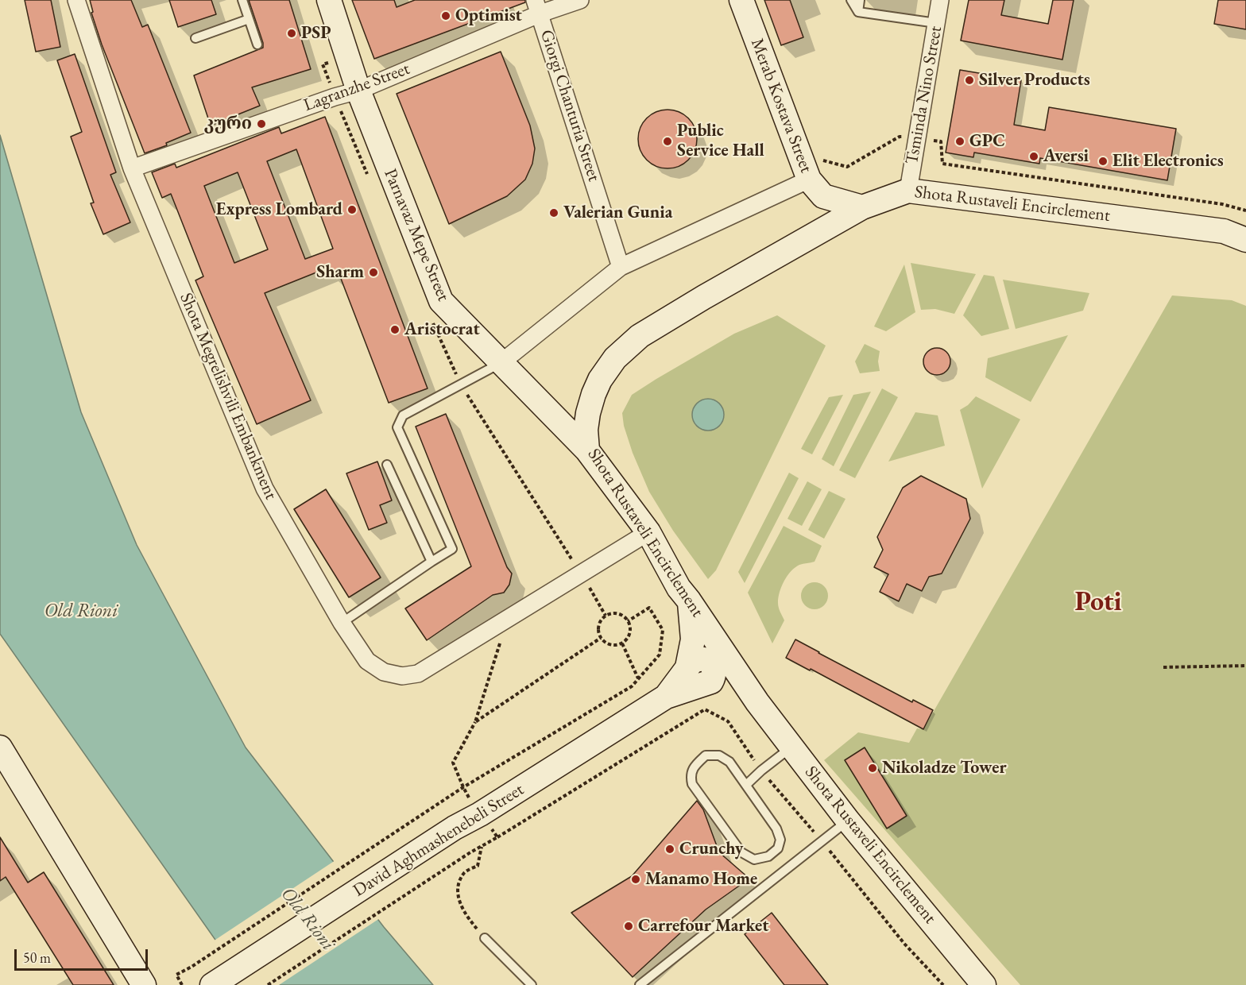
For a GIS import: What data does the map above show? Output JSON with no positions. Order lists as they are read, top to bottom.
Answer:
{
  "streets": {
    "main road": [
      "Merab Kostava Street",
      "Shota Rustaveli Encirclement",
      "Parnavaz Mepe Street",
      "David Aghmashenebeli Street"
    ],
    "street": [
      "Lagranzhe Street",
      "Tsminda Nino Street",
      "Giorgi Chanturia Street",
      "Shota Megrelishvili Embankment"
    ]
  },
  "crossings": [
    ["Lagranzhe Street", "Giorgi Chanturia Street"],
    ["Lagranzhe Street", "Parnavaz Mepe Street"],
    ["Lagranzhe Street", "Shota Megrelishvili Embankment"],
    ["Tsminda Nino Street", "Shota Rustaveli Encirclement"],
    ["Merab Kostava Street", "Shota Rustaveli Encirclement"],
    ["Shota Rustaveli Encirclement", "Parnavaz Mepe Street"],
    ["Shota Rustaveli Encirclement", "Shota Megrelishvili Embankment"],
    ["Shota Rustaveli Encirclement", "David Aghmashenebeli Street"]
  ],
  "districts": ["Poti"],
  "water": ["Old Rioni"],
  "places": [
    "Optimist",
    "PSP",
    "Silver Products",
    "კური",
    "Public Service Hall",
    "GPC",
    "Aversi",
    "Elit Electronics",
    "Express Lombard",
    "Valerian Gunia",
    "Sharm",
    "Aristocrat",
    "Nikoladze Tower",
    "Crunchy",
    "Manamo Home",
    "Carrefour Market"
  ],
  "scale_bar": "50 m"
}
